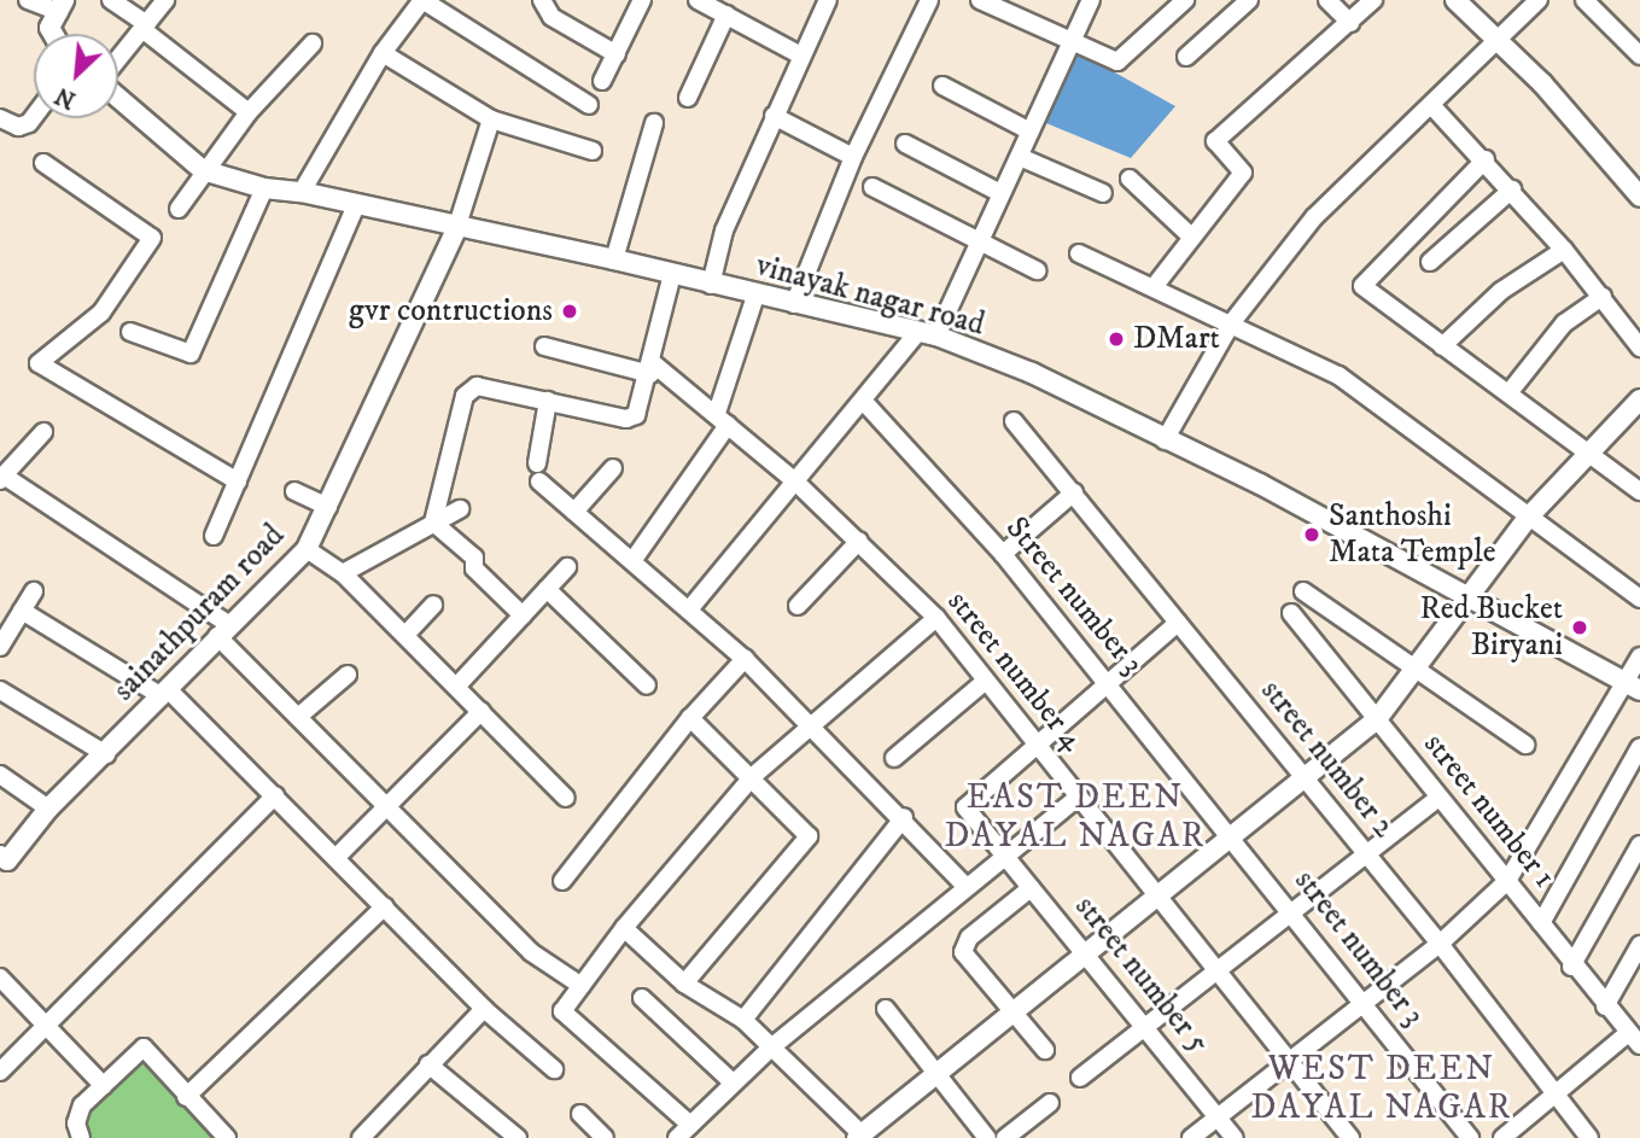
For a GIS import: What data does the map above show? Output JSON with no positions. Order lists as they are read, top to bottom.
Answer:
{
  "streets": {
    "street": [
      "vinayak nagar road",
      "Street number 3",
      "sainathpuram road",
      "street number 4",
      "street number 2",
      "street number 1",
      "street number 3",
      "street number 5"
    ]
  },
  "crossings": [
    ["vinayak nagar road", "sainathpuram road"],
    ["Street number 3", "street number 3"],
    ["street number 4", "street number 5"]
  ],
  "districts": ["EAST DEEN DAYAL NAGAR", "WEST DEEN DAYAL NAGAR"],
  "places": [
    "gvr contructions",
    "DMart",
    "Santhoshi Mata Temple",
    "Red Bucket Biryani"
  ],
  "north": "bottom left"
}
